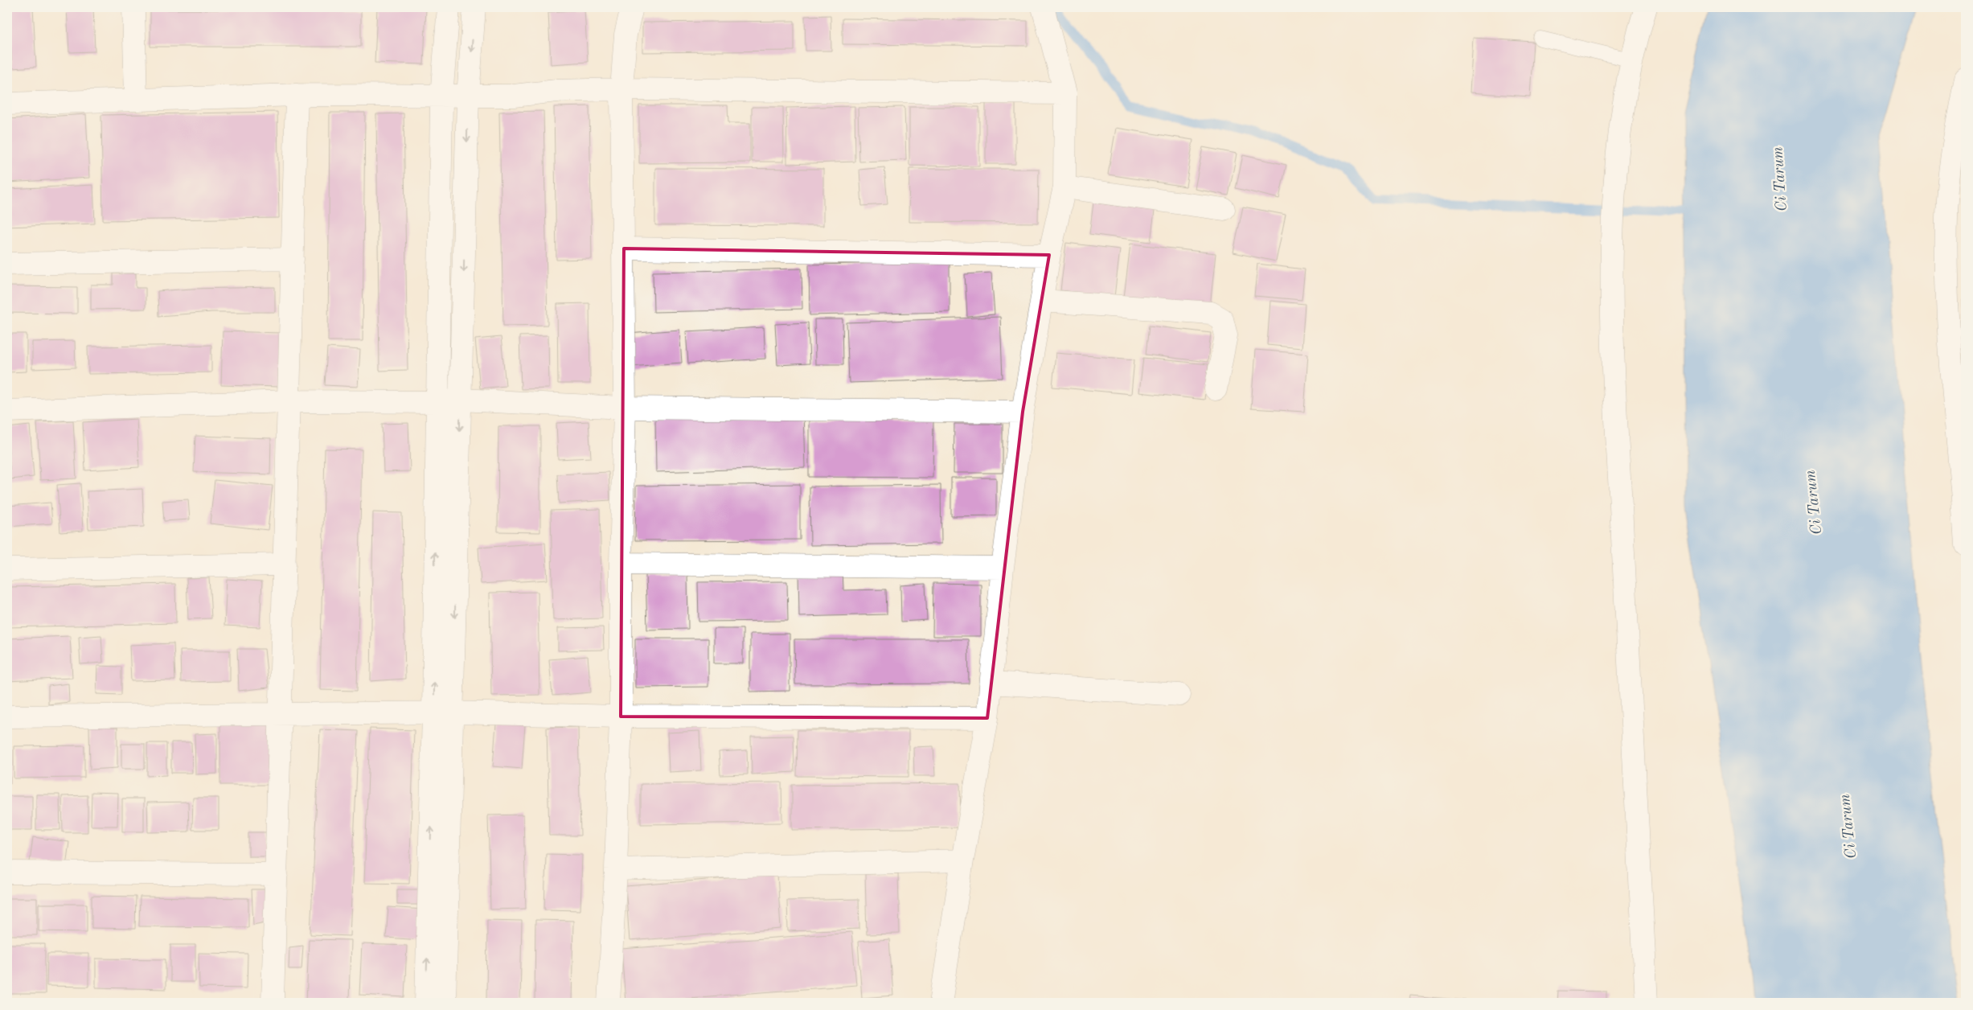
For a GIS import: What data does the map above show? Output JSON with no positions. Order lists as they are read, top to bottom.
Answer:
{
  "water": ["Ci Tarum"]
}
